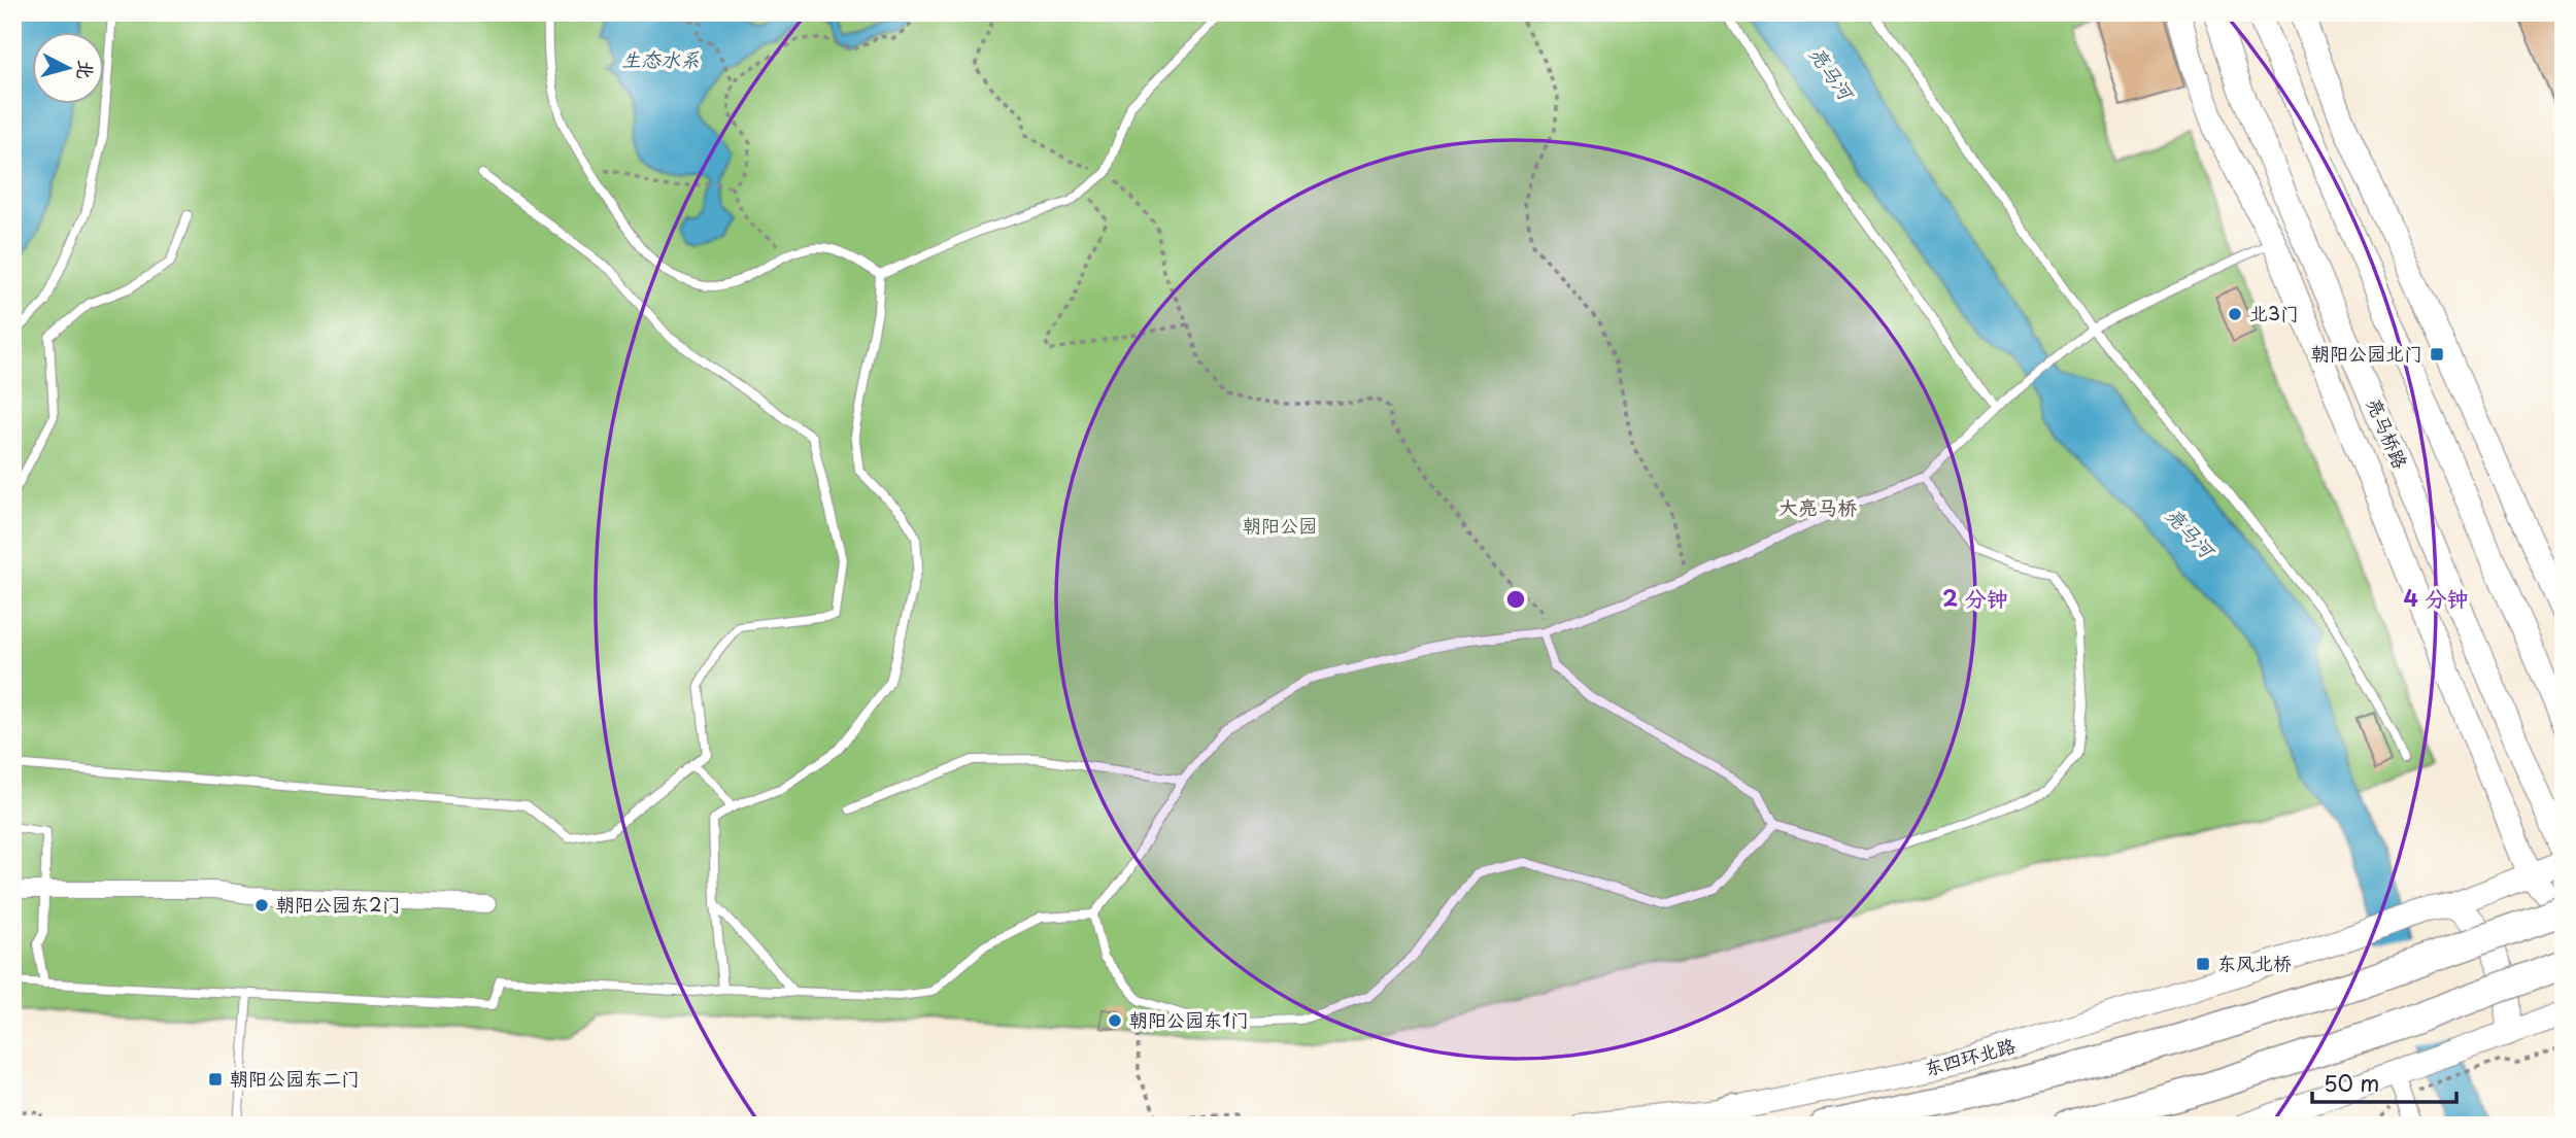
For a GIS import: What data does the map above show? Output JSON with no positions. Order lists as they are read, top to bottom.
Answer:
{
  "streets": {
    "highway": ["东四环北路"],
    "street": ["亮马桥路"]
  },
  "districts": ["大亮马桥"],
  "water": ["生态水系", "亮马河"],
  "parks": ["朝阳公园"],
  "places": {
    "other": ["北3门", "朝阳公园东2门", "朝阳公园东1门"],
    "transit": ["朝阳公园北门", "东风北桥", "朝阳公园东二门"]
  },
  "scale_bar": "50 m",
  "north": "right",
  "rings": ["2 分钟", "4 分钟"]
}
